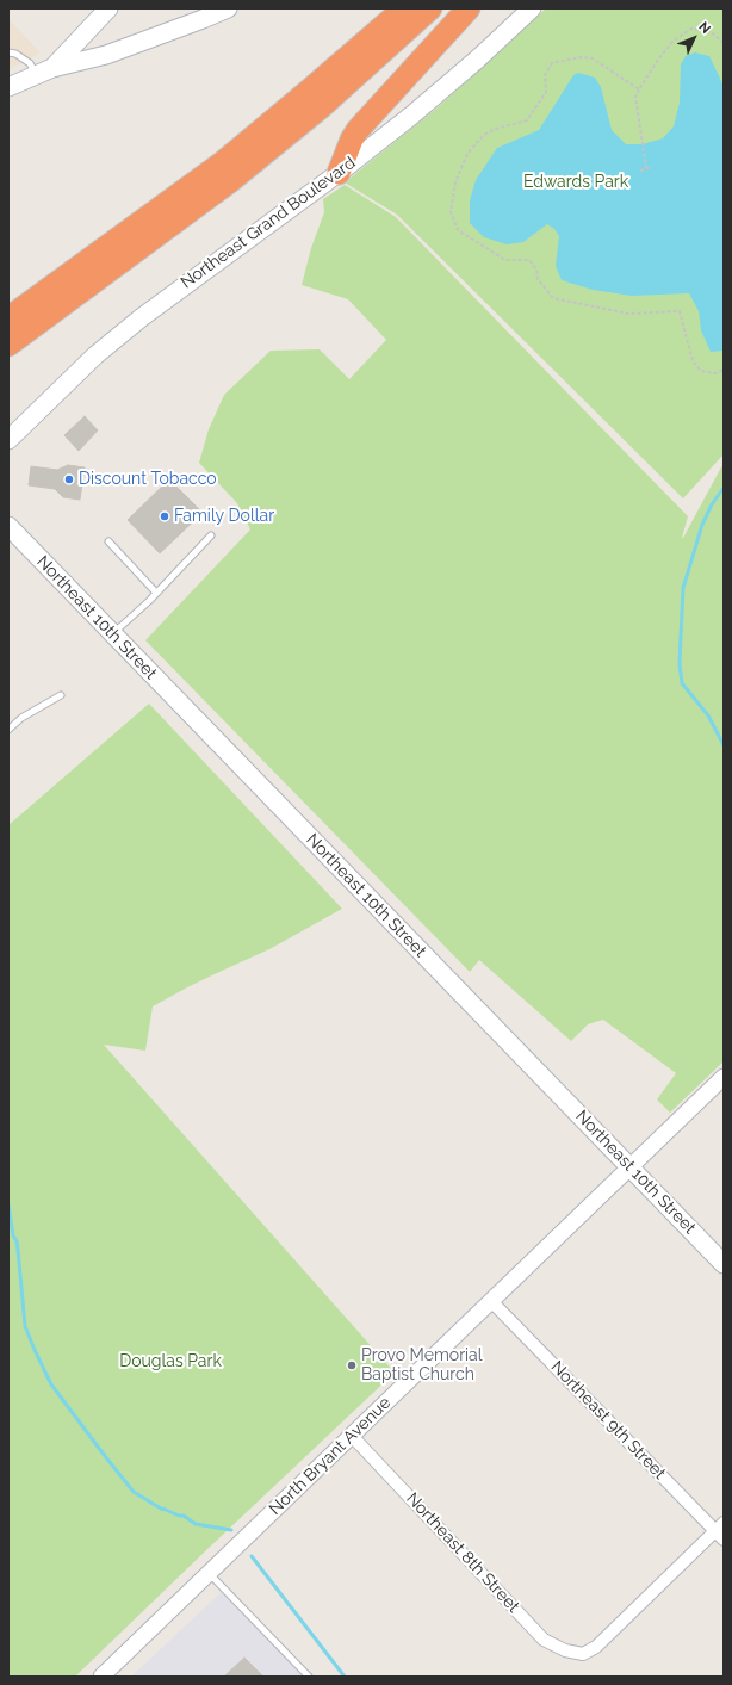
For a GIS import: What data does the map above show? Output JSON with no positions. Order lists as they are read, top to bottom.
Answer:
{
  "streets": {
    "main road": ["Northeast Grand Boulevard", "Northeast 10th Street"],
    "street": ["Northeast 9th Street", "North Bryant Avenue", "Northeast 8th Street"]
  },
  "crossings": [
    ["Northeast 10th Street", "North Bryant Avenue"],
    ["Northeast 9th Street", "North Bryant Avenue"],
    ["Northeast 9th Street", "Northeast 8th Street"],
    ["North Bryant Avenue", "Northeast 8th Street"]
  ],
  "parks": ["Edwards Park", "Douglas Park"],
  "places": ["Discount Tobacco", "Family Dollar", "Provo Memorial Baptist Church"],
  "north": "top right"
}
